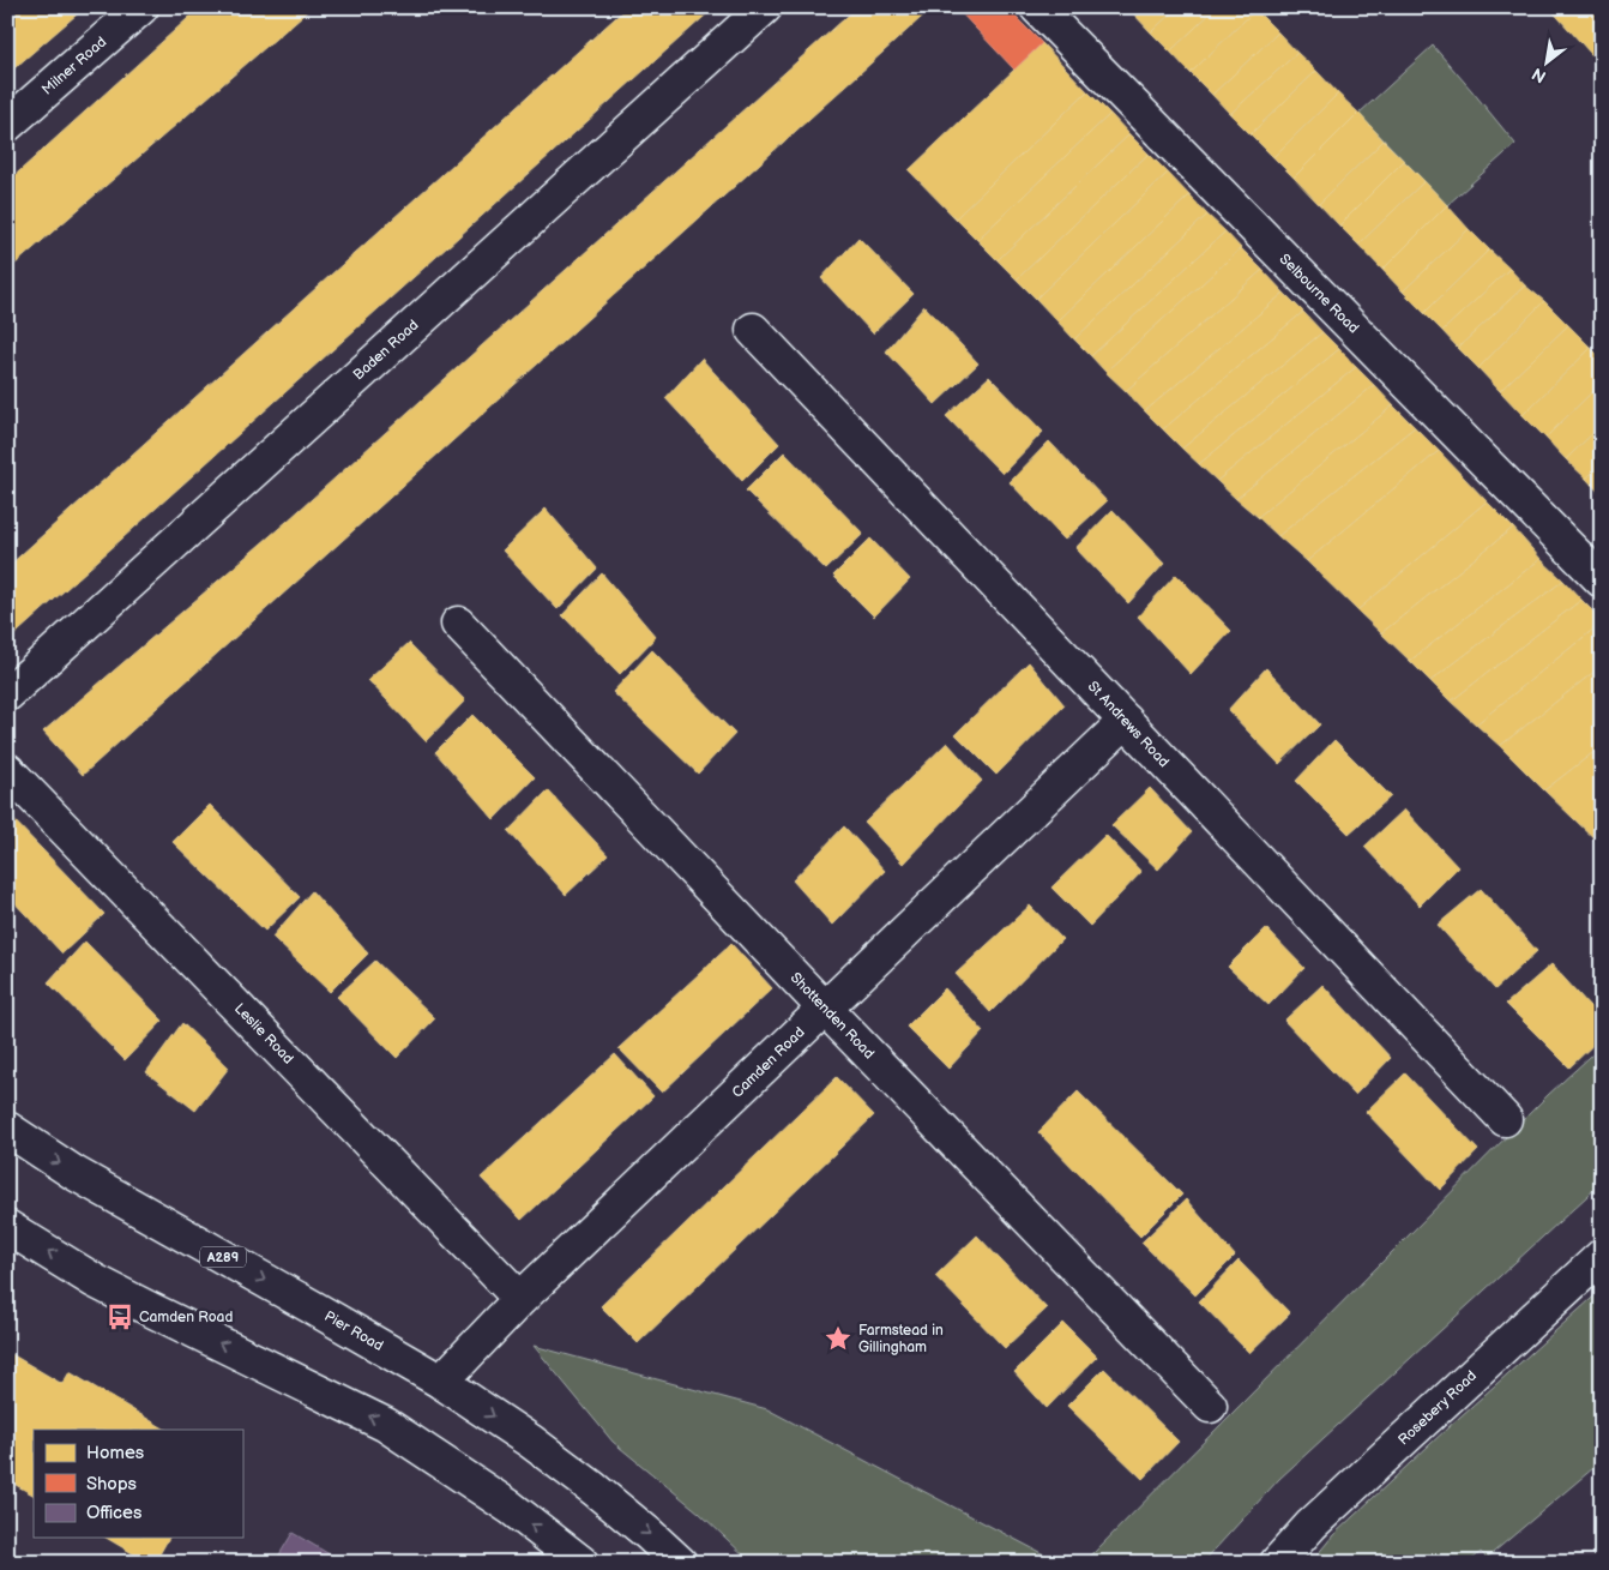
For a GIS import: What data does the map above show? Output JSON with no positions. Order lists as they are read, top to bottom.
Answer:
{
  "streets": {
    "street": [
      "Milner Road",
      "Selbourne Road",
      "Baden Road",
      "St Andrews Road",
      "Shottenden Road",
      "Leslie Road",
      "Camden Road",
      "A289",
      "Pier Road",
      "Rosebery Road"
    ]
  },
  "crossings": [
    ["St Andrews Road", "Camden Road"],
    ["Shottenden Road", "Camden Road"],
    ["Leslie Road", "Camden Road"],
    ["Camden Road", "Pier Road"]
  ],
  "places": {
    "bus stop": ["Camden Road"],
    "place": ["Farmstead in Gillingham"]
  },
  "legend": ["Homes", "Shops", "Offices"],
  "north": "bottom left"
}
